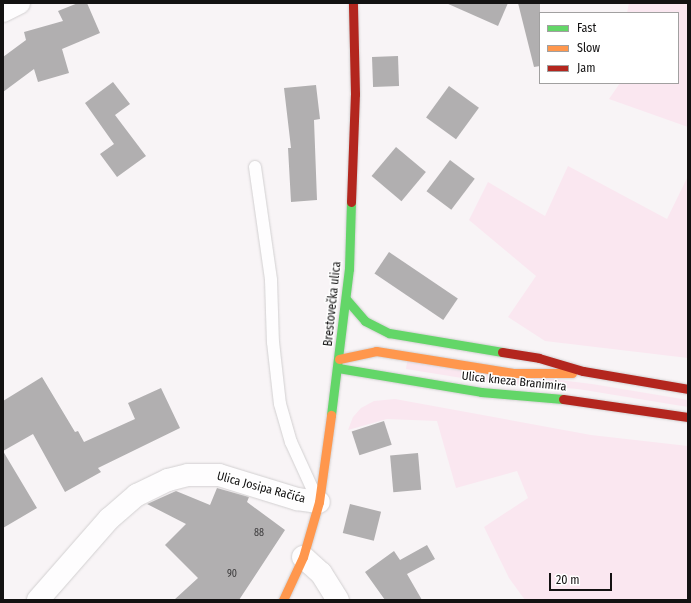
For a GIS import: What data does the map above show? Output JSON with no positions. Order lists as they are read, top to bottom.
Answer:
{
  "streets": {
    "street": ["Brestovečka ulica", "Ulica kneza Branimira", "Ulica Josipa Račića"]
  },
  "crossings": [
    ["Brestovečka ulica", "Ulica kneza Branimira"],
    ["Brestovečka ulica", "Ulica Josipa Račića"]
  ],
  "house_numbers": ["88", "90"],
  "legend": ["Fast", "Slow", "Jam"],
  "scale_bar": "20 m"
}
